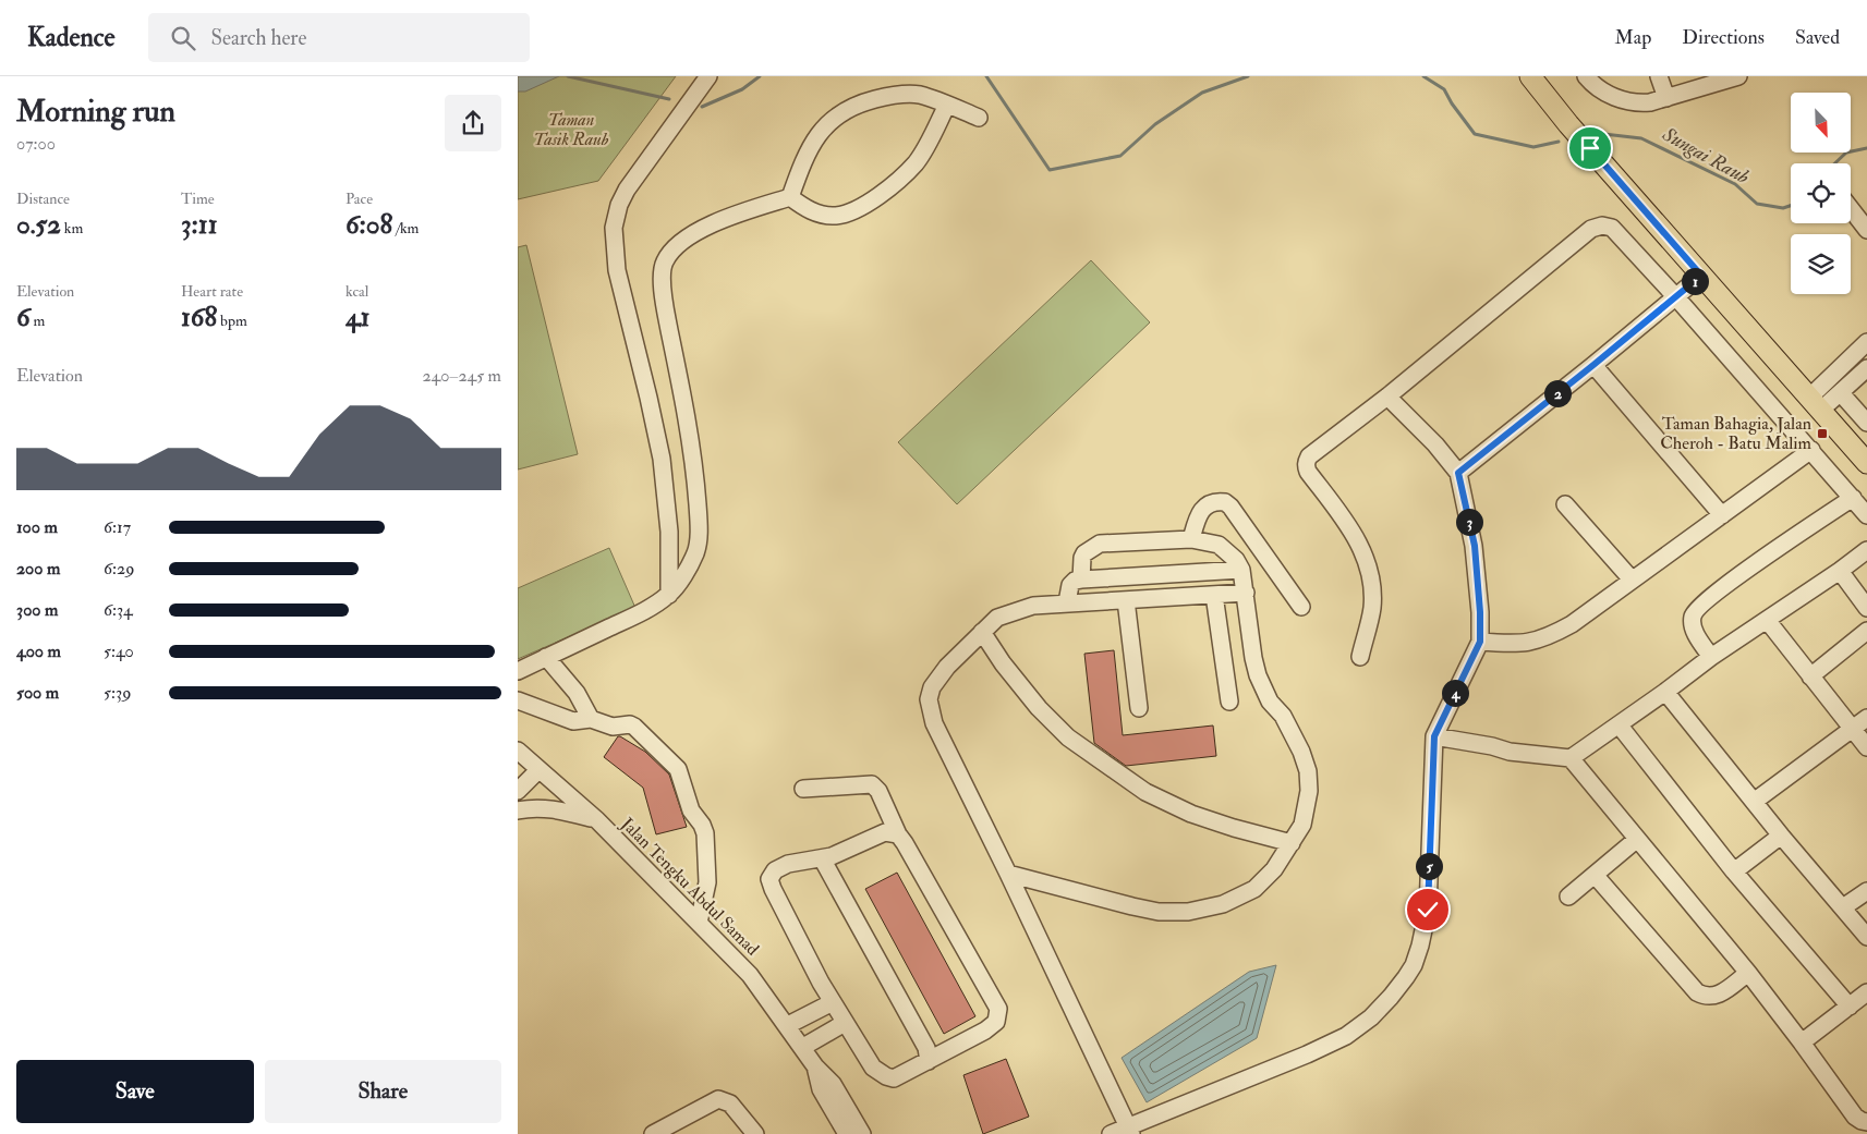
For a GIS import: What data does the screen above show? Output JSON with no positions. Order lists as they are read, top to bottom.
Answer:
{
  "streets": {
    "street": ["Jalan Tengku Abdul Samad"]
  },
  "water": ["Sungai Raub"],
  "parks": ["Taman Tasik Raub"],
  "places": {
    "transit": ["Taman Bahagia, Jalan Cheroh - Batu Malim"]
  },
  "north": "bottom right",
  "page": {
    "header": "Kadence",
    "search": "Search here",
    "nav": ["Map", "Directions", "Saved"],
    "heading": ["Morning run", "07:00"],
    "stats": [
      ["Distance", "0.52 km"],
      ["Time", "3:11"],
      ["Pace", "6:08 /km"],
      ["Elevation", "6 m"],
      ["Heart rate", "168 bpm"],
      ["kcal", "41"]
    ],
    "pins": [
      "1",
      "2",
      "3",
      "4",
      "5"
    ],
    "chart": ["Elevation", "240–245 m"],
    "list": [
      {
        "name": "100 m",
        "note": "6:17"
      },
      {
        "name": "200 m",
        "note": "6:29"
      },
      {
        "name": "300 m",
        "note": "6:34"
      },
      {
        "name": "400 m",
        "note": "5:40"
      },
      {
        "name": "500 m",
        "note": "5:39"
      }
    ],
    "buttons": ["Save", "Share"]
  }
}
